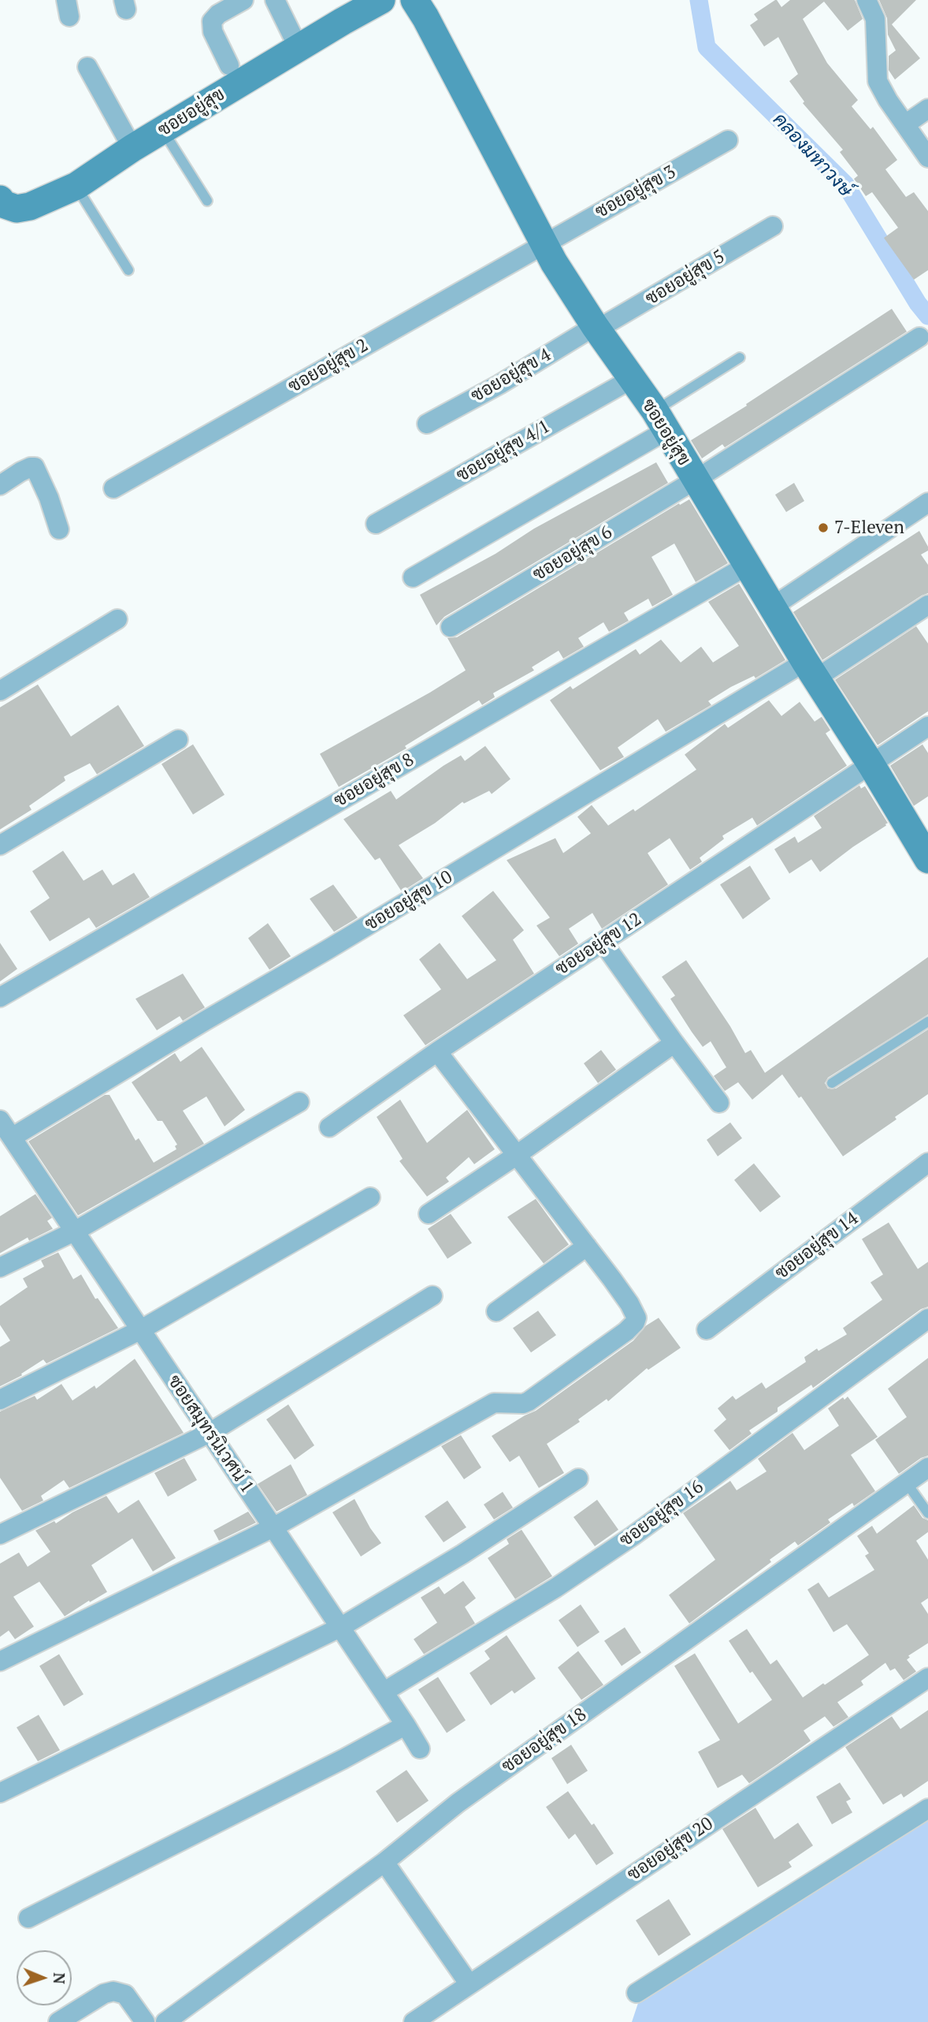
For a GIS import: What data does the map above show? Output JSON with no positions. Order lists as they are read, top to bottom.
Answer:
{
  "streets": {
    "street": [
      "ซอยอยู่สุข",
      "ซอยอยู่สุข 3",
      "ซอยอยู่สุข 5",
      "ซอยอยู่สุข 2",
      "ซอยอยู่สุข 4",
      "ซอยอยู่สุข 4/1",
      "ซอยอยู่สุข 6",
      "ซอยอยู่สุข 8",
      "ซอยอยู่สุข 10",
      "ซอยอยู่สุข 12",
      "ซอยอยู่สุข 14",
      "ซอยสมุทรนิเวศน์ 1",
      "ซอยอยู่สุข 16",
      "ซอยอยู่สุข 18",
      "ซอยอยู่สุข 20"
    ]
  },
  "crossings": [
    ["ซอยอยู่สุข", "ซอยอยู่สุข 3"],
    ["ซอยอยู่สุข", "ซอยอยู่สุข 5"],
    ["ซอยอยู่สุข", "ซอยอยู่สุข 2"],
    ["ซอยอยู่สุข", "ซอยอยู่สุข 4"],
    ["ซอยอยู่สุข", "ซอยอยู่สุข 4/1"],
    ["ซอยอยู่สุข", "ซอยอยู่สุข 6"],
    ["ซอยอยู่สุข", "ซอยอยู่สุข 8"],
    ["ซอยอยู่สุข", "ซอยอยู่สุข 10"],
    ["ซอยอยู่สุข", "ซอยอยู่สุข 12"],
    ["ซอยอยู่สุข 3", "ซอยอยู่สุข 2"],
    ["ซอยอยู่สุข 5", "ซอยอยู่สุข 4"],
    ["ซอยอยู่สุข 10", "ซอยสมุทรนิเวศน์ 1"],
    ["ซอยสมุทรนิเวศน์ 1", "ซอยอยู่สุข 16"]
  ],
  "water": ["คลองมหาวงษ์"],
  "places": ["7-Eleven"],
  "north": "right"
}
